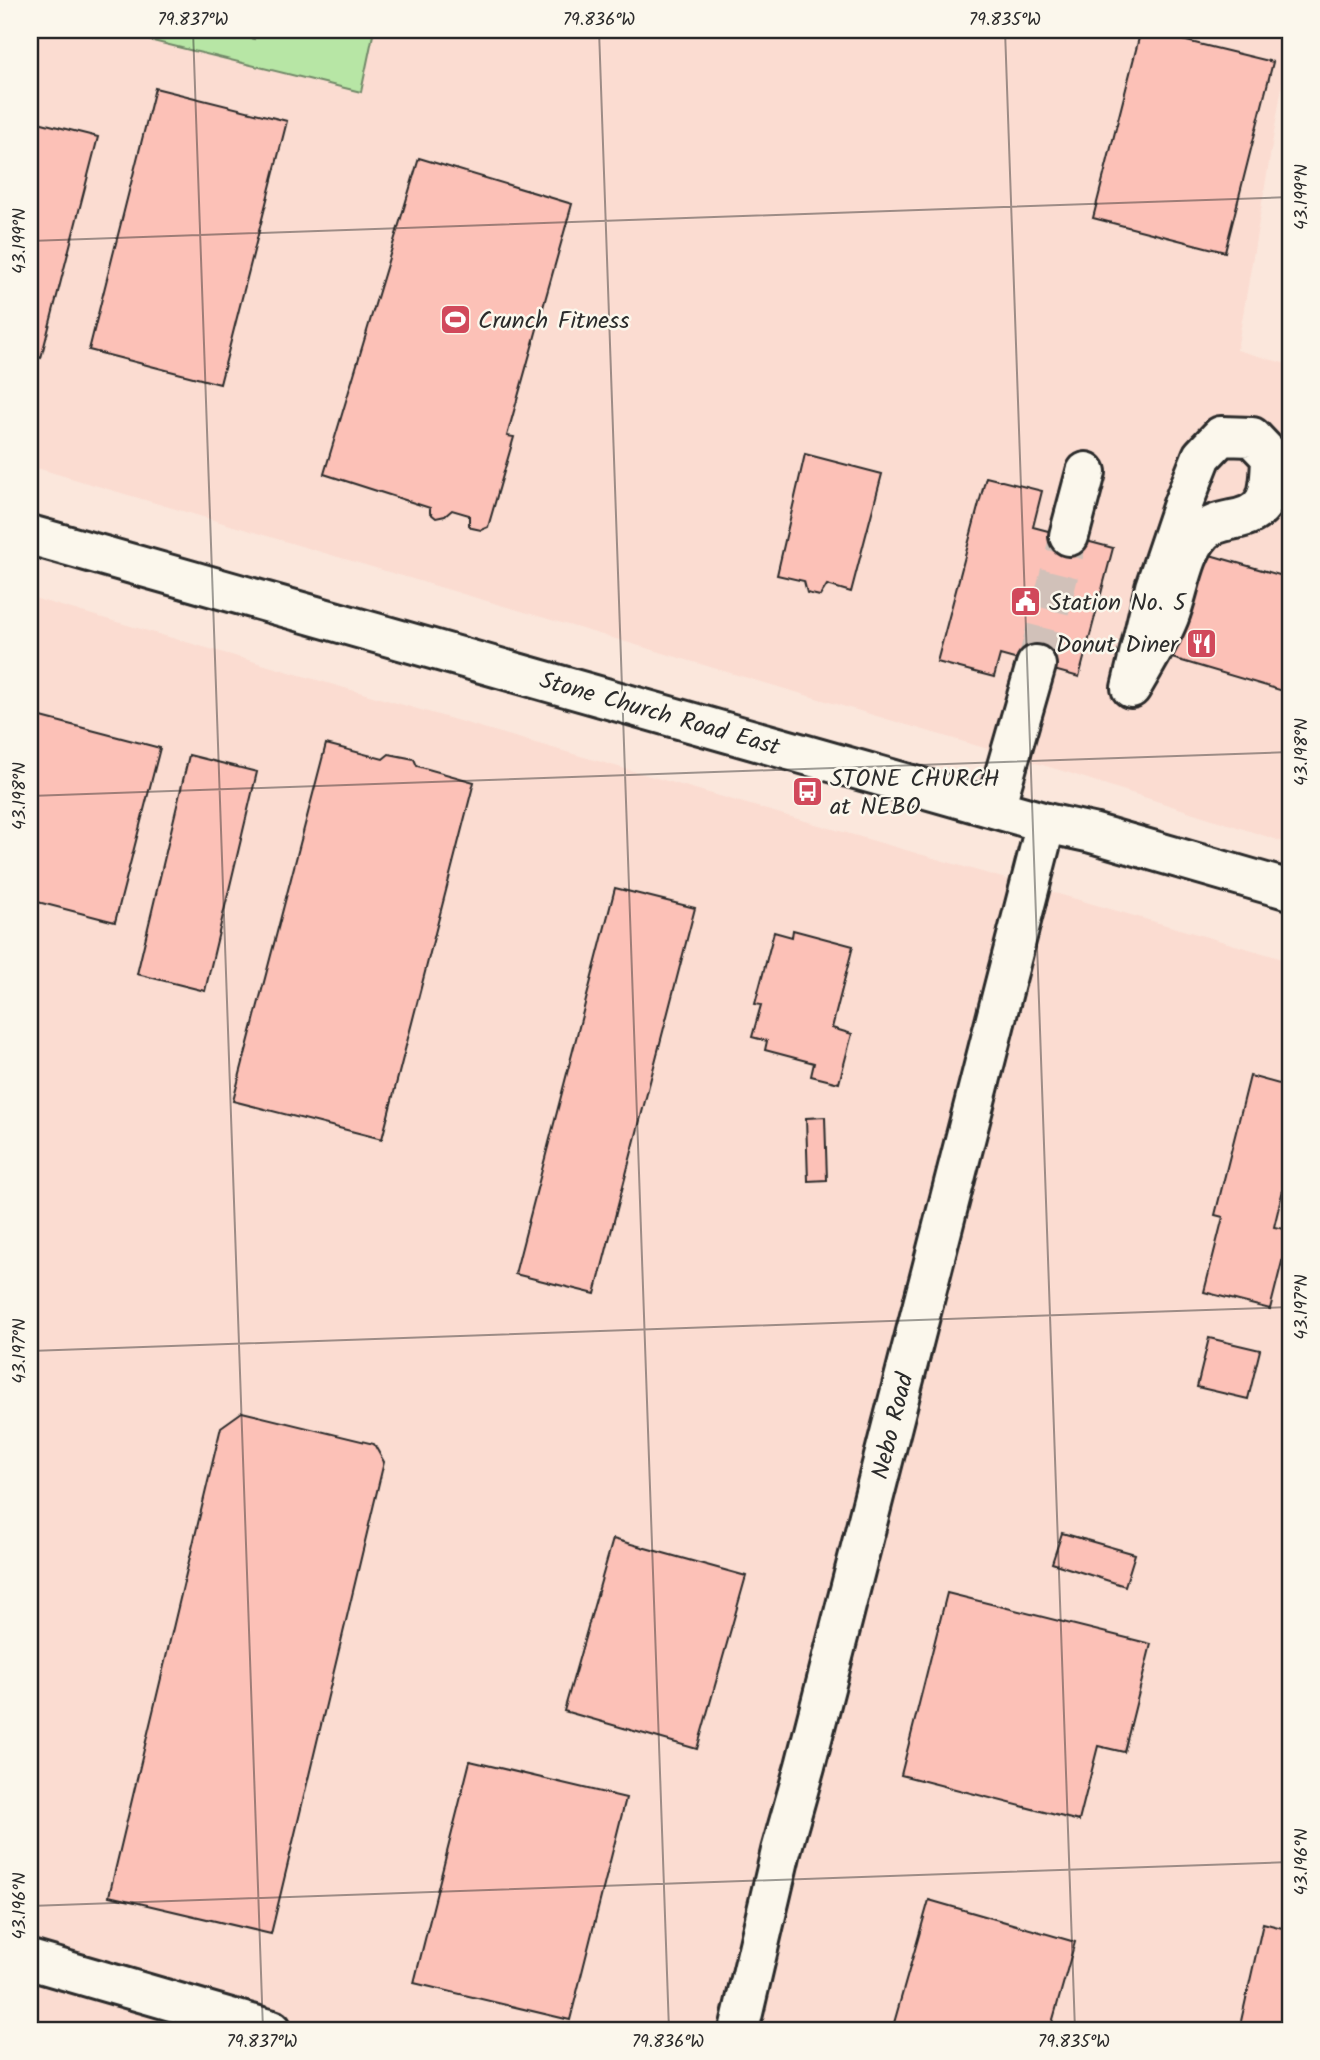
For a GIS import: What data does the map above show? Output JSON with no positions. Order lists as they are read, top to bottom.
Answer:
{
  "streets": {
    "street": ["Stone Church Road East", "Nebo Road"]
  },
  "crossings": [
    ["Stone Church Road East", "Nebo Road"]
  ],
  "places": {
    "sports": ["Crunch Fitness"],
    "public building": ["Station No. 5"],
    "restaurant": ["Donut Diner"],
    "bus stop": ["STONE CHURCH at NEBO"]
  },
  "coordinates": [
    "79.837°W",
    "79.836°W",
    "79.835°W",
    "43.199°N",
    "43.198°N",
    "43.197°N",
    "43.196°N"
  ]
}
